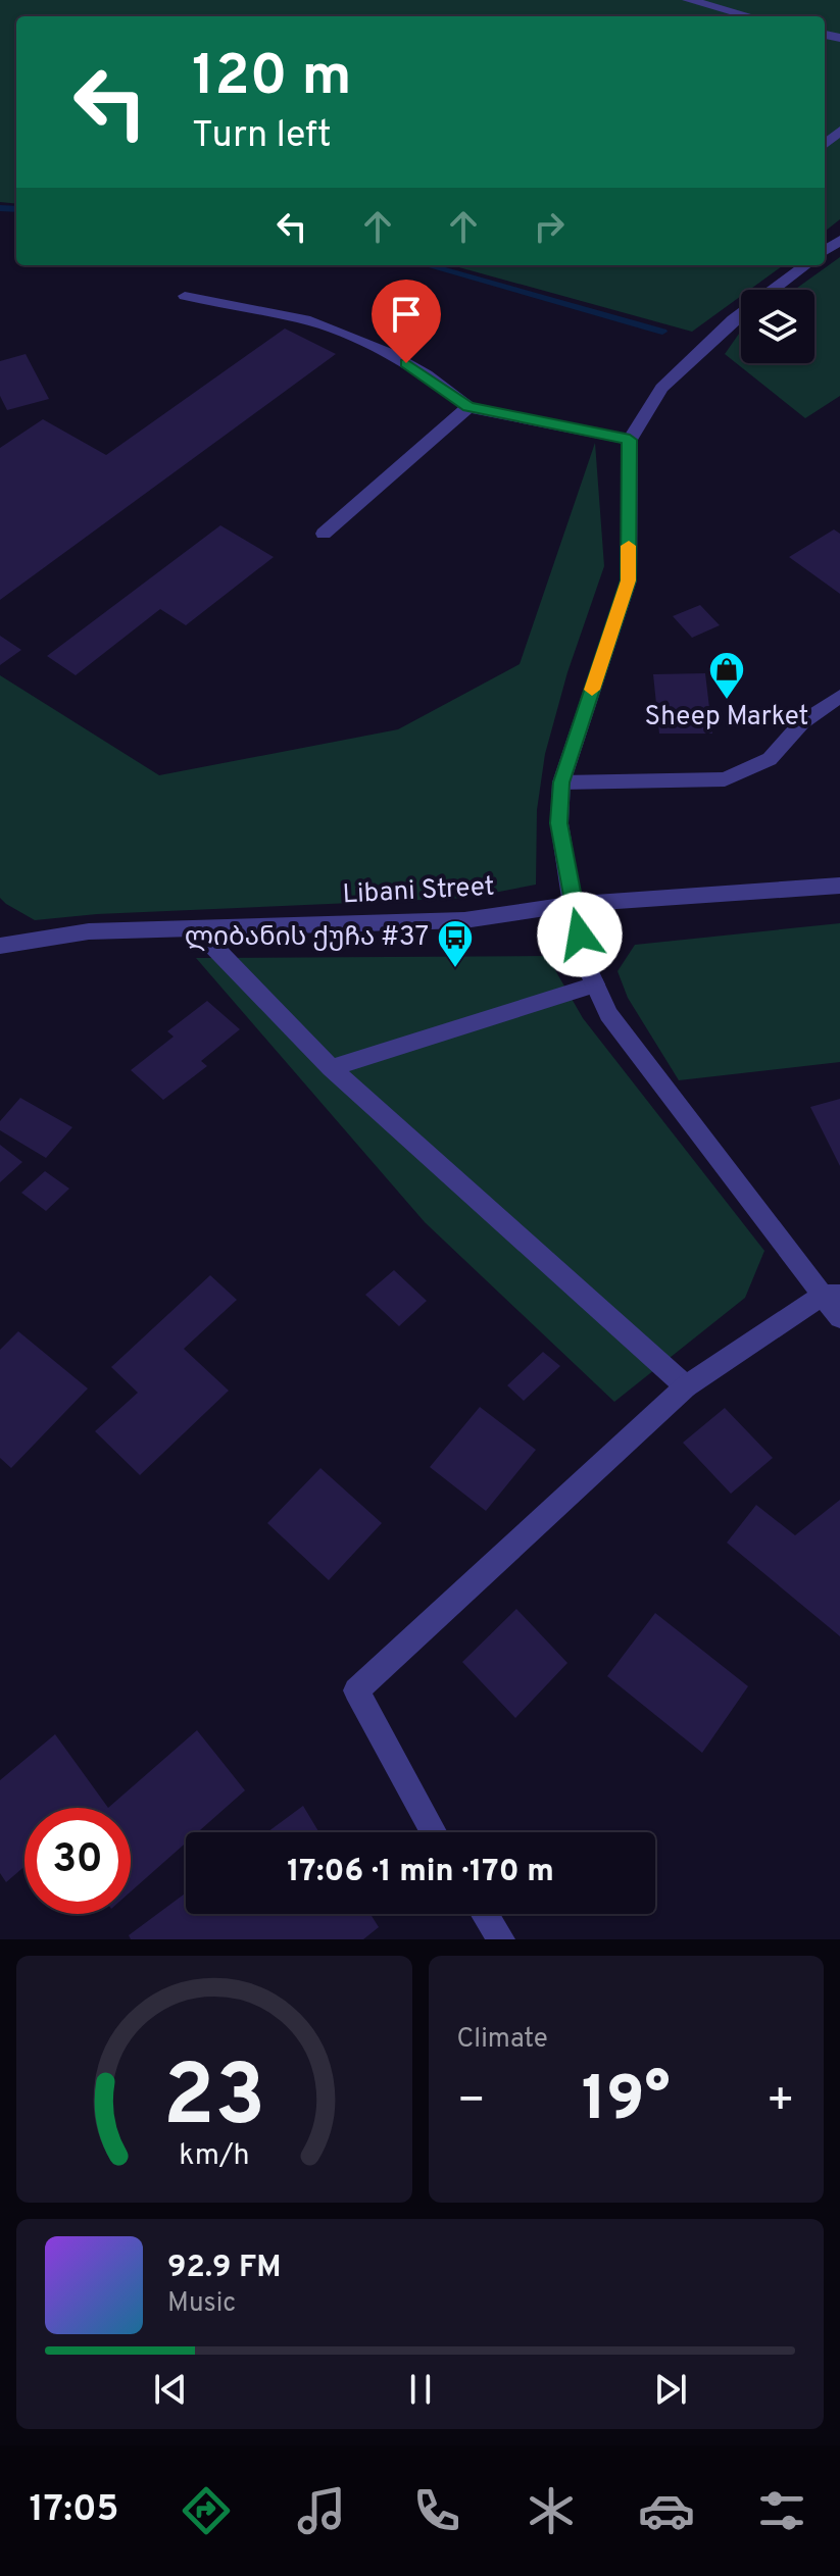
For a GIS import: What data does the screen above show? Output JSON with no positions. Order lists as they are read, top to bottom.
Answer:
{
  "streets": {
    "street": ["Libani Street"]
  },
  "places": {
    "shop": ["Sheep Market"],
    "bus stop": ["ლიბანის ქუჩა #37"]
  },
  "page": {
    "turn": ["120 m", "Turn left"],
    "limit": "30",
    "trip": "17:06 · 1 min · 170 m",
    "tile": "Climate",
    "heat": ["−", "19°", "+"],
    "song": ["92.9 FM", "Music"],
    "tabs": "17:05",
    "gauge": ["23", "km/h"]
  }
}
